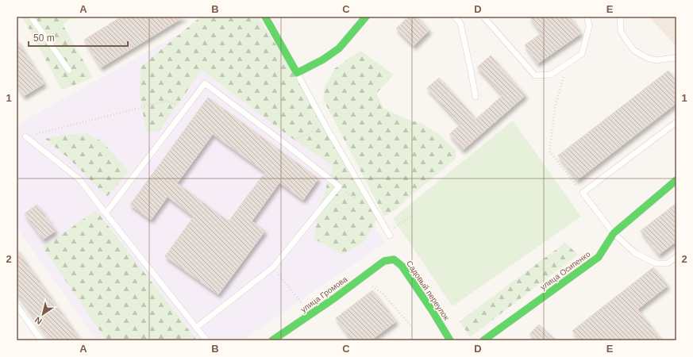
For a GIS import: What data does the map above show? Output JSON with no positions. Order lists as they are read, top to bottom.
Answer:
{
  "streets": {
    "street": ["улица Осипенко", "Садовый переулок", "улица Громова"]
  },
  "crossings": [
    ["Садовый переулок", "улица Громова"]
  ],
  "scale_bar": "50 m",
  "north": "bottom left",
  "grid": {
    "columns": [
      "A",
      "B",
      "C",
      "D",
      "E"
    ],
    "rows": ["1", "2"]
  }
}
